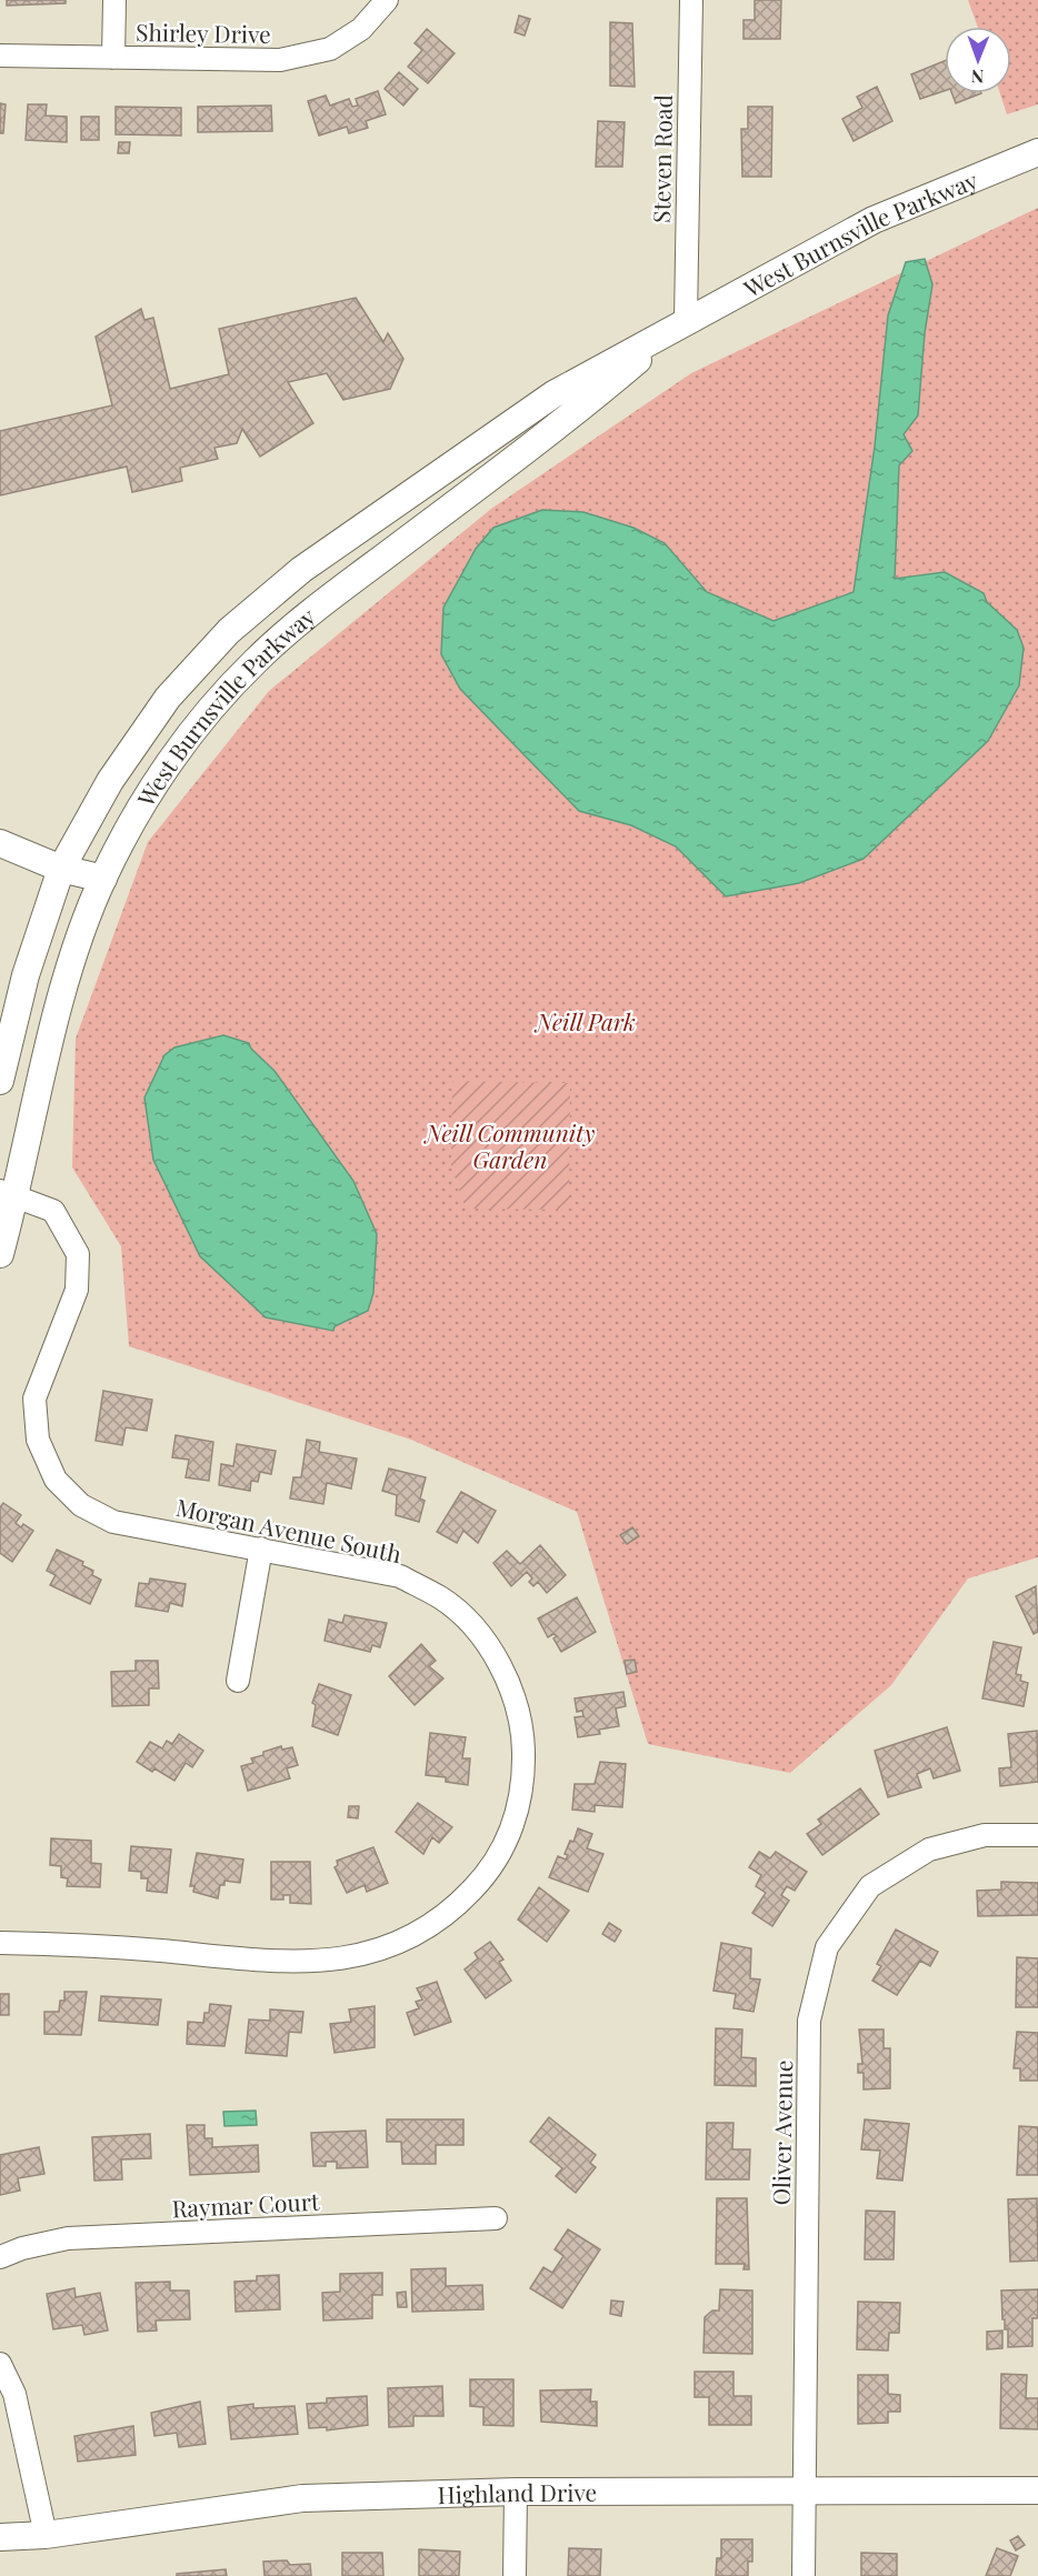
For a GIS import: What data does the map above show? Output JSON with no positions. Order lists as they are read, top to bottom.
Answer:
{
  "streets": {
    "street": [
      "Shirley Drive",
      "Steven Road",
      "West Burnsville Parkway",
      "Morgan Avenue South",
      "Oliver Avenue",
      "Raymar Court",
      "Highland Drive"
    ]
  },
  "crossings": [
    ["Steven Road", "West Burnsville Parkway"],
    ["West Burnsville Parkway", "Morgan Avenue South"],
    ["Oliver Avenue", "Highland Drive"]
  ],
  "parks": ["Neill Park", "Neill Community Garden"],
  "north": "bottom"
}
